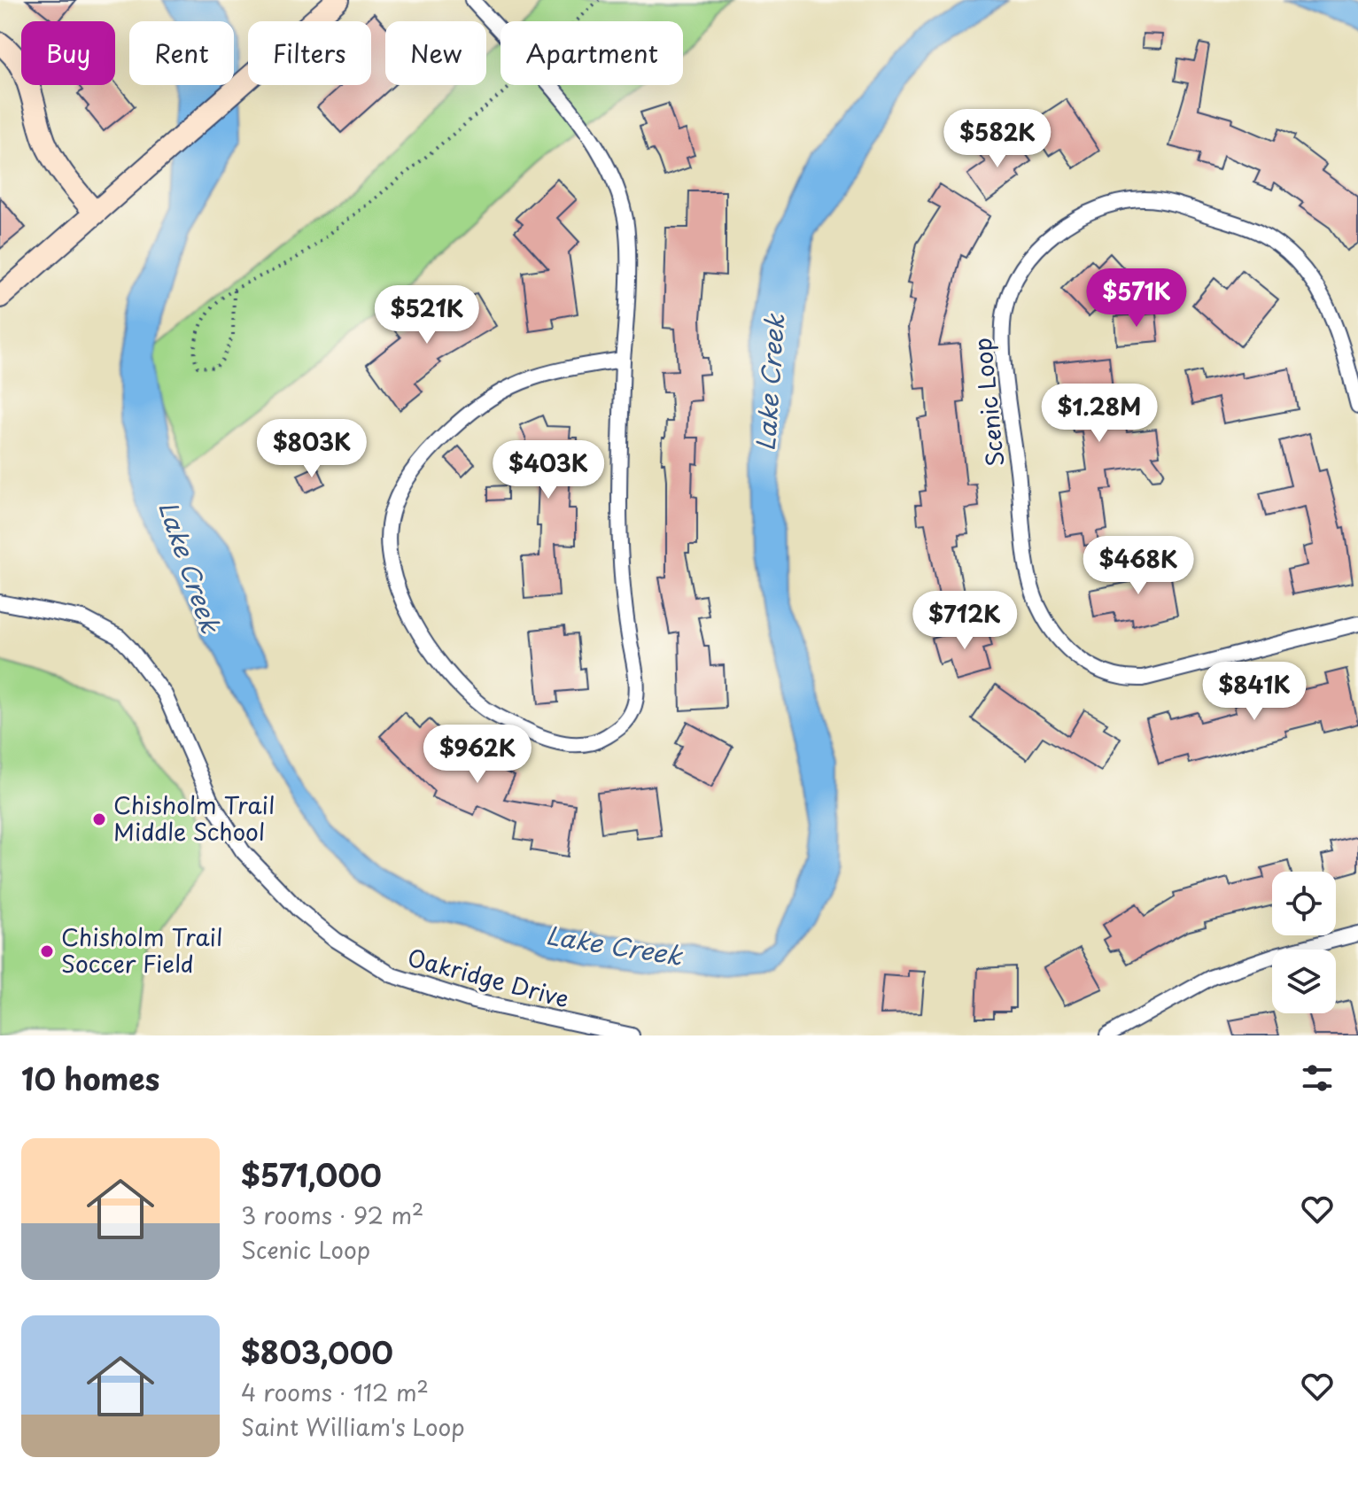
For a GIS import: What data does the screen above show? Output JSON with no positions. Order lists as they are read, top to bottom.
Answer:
{
  "streets": {
    "street": ["Scenic Loop", "Oakridge Drive"]
  },
  "water": ["Lake Creek"],
  "places": ["Chisholm Trail Middle School", "Chisholm Trail Soccer Field"],
  "page": {
    "chip": [
      "Buy",
      "Rent",
      "Filters",
      "New",
      "Apartment"
    ],
    "price": [
      "$582K",
      "$571K",
      "$521K",
      "$1.28M",
      "$803K",
      "$403K",
      "$468K",
      "$712K",
      "$841K",
      "$962K"
    ],
    "heading": "10 homes",
    "list": [
      {
        "name": "$571,000",
        "note": "3 rooms · 92 m² · Scenic Loop"
      },
      {
        "name": "$803,000",
        "note": "4 rooms · 112 m² · Saint William's Loop"
      }
    ]
  }
}
